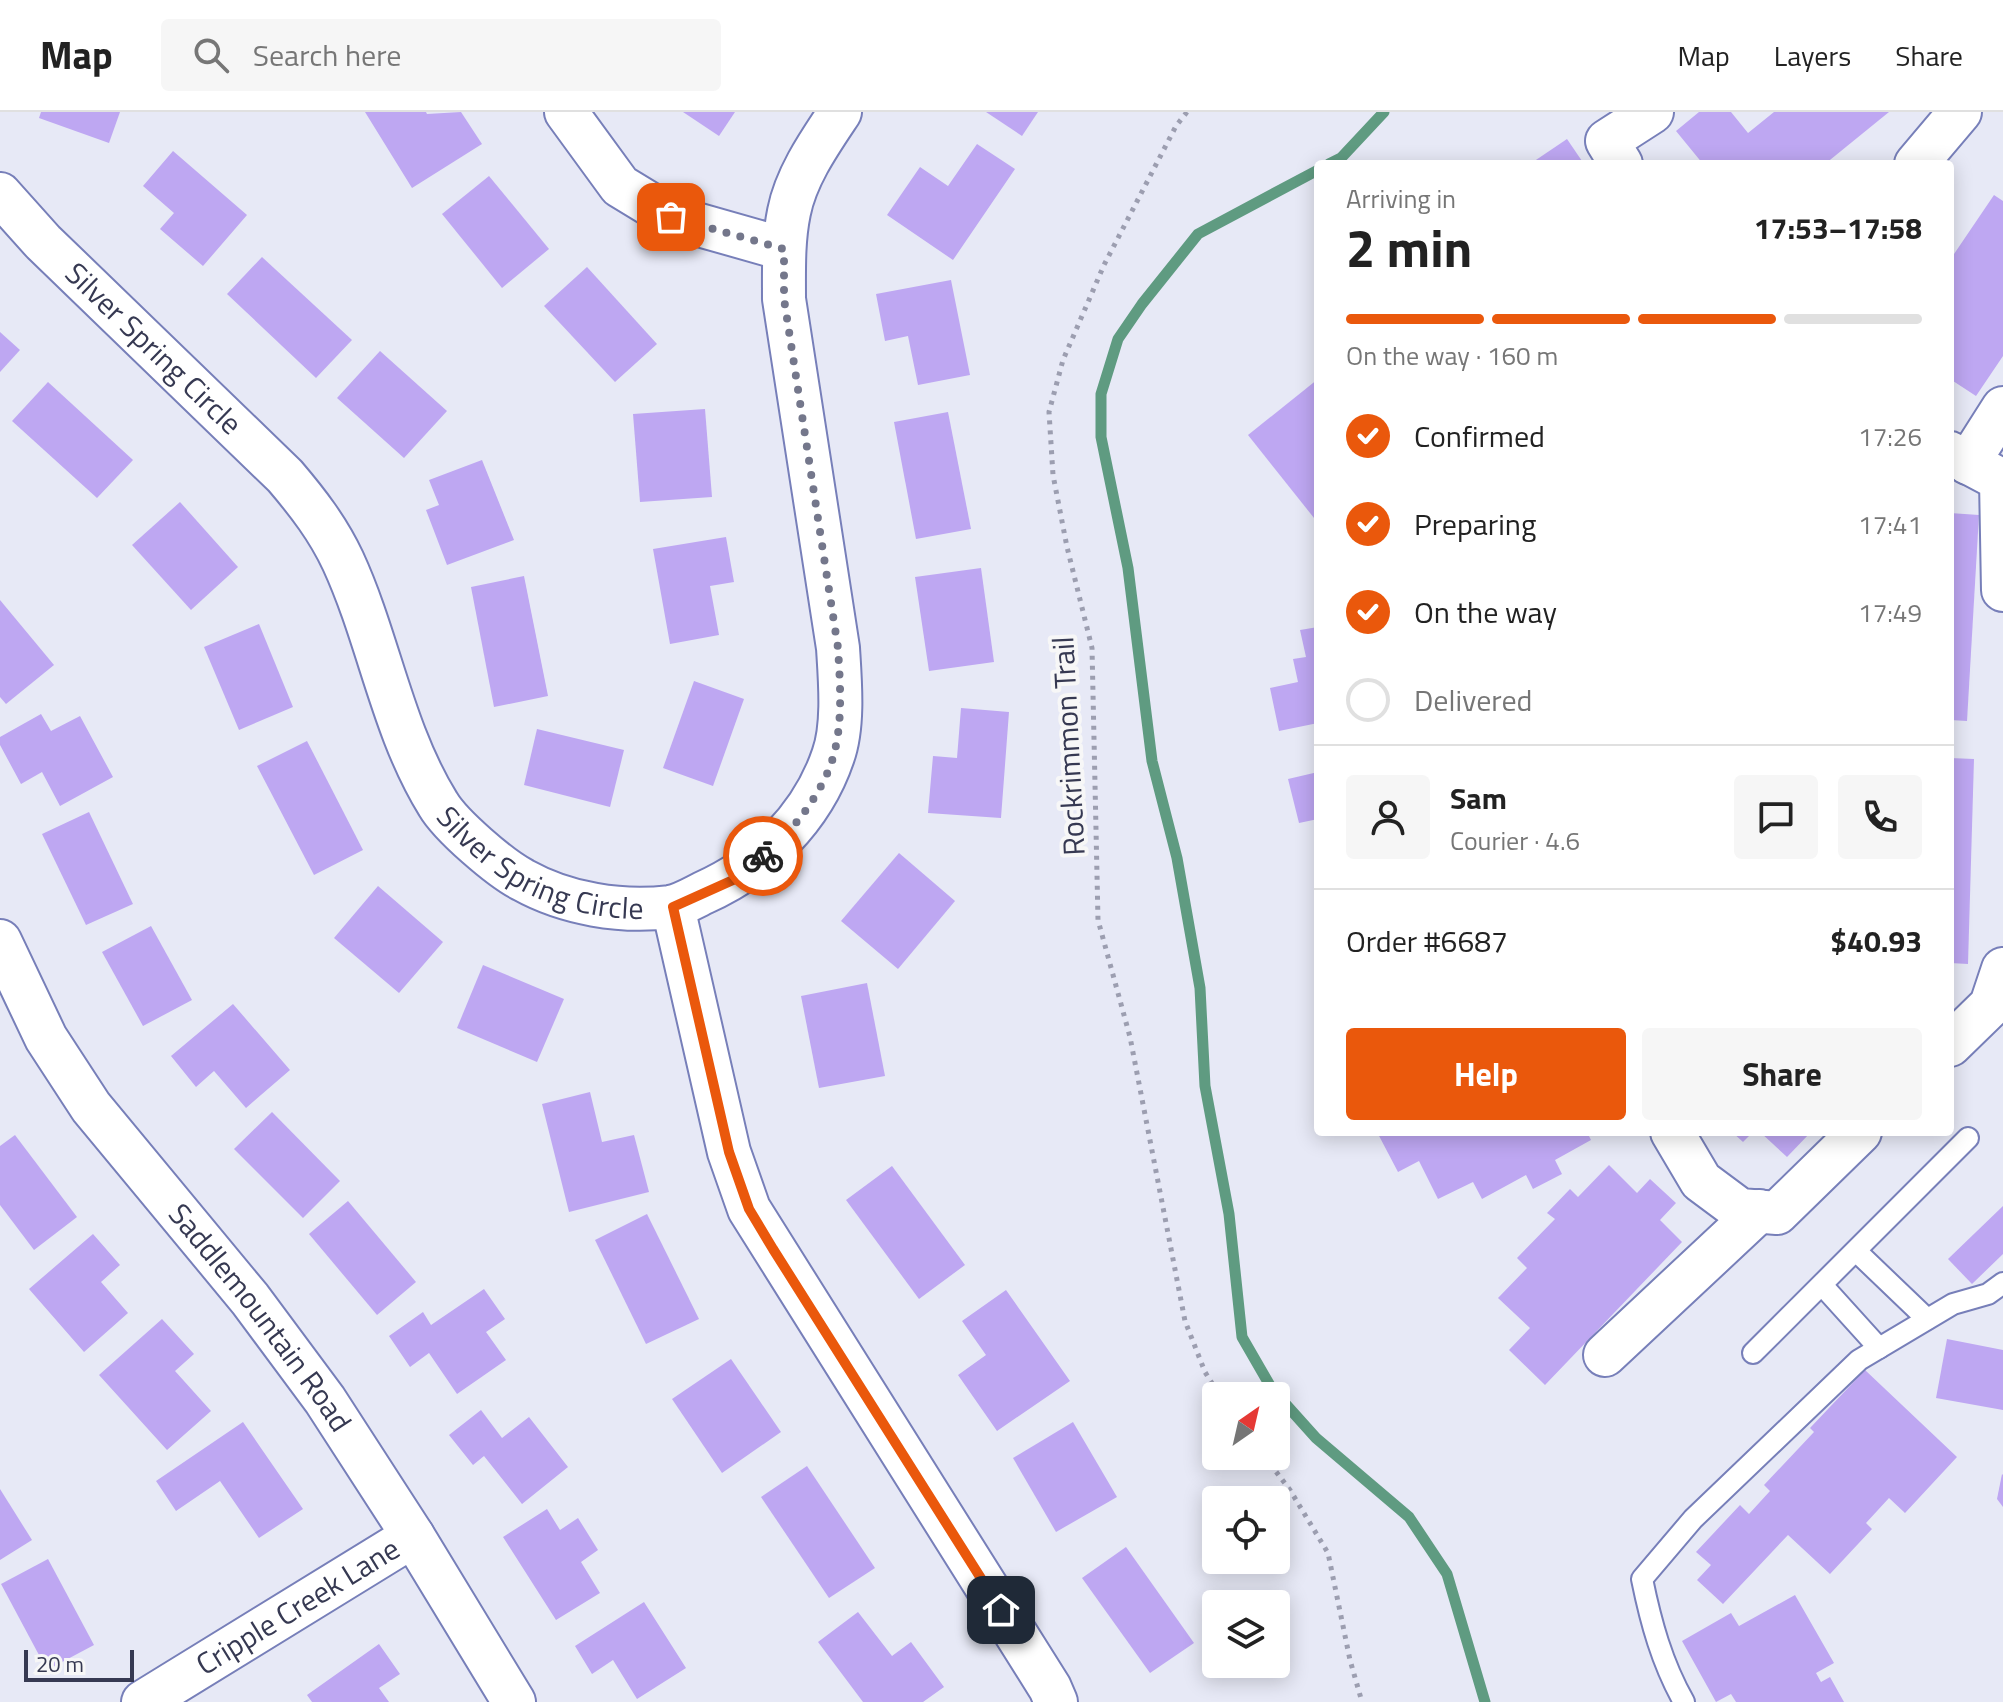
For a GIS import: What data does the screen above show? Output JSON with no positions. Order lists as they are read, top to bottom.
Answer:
{
  "streets": {
    "street": ["Silver Spring Circle", "Saddlemountain Road", "Cripple Creek Lane"],
    "path": ["Rockrimmon Trail"]
  },
  "crossings": [
    ["Saddlemountain Road", "Cripple Creek Lane"]
  ],
  "scale_bar": "20 m",
  "north": "top right",
  "page": {
    "header": "Map",
    "search": "Search here",
    "nav": ["Map", "Layers", "Share"],
    "heading": ["2 min", "Arriving in", "17:53–17:58"],
    "panel": [
      "Sam",
      "Courier · 4.6",
      "Order #6687",
      "$40.93"
    ],
    "bar": "On the way · 160 m",
    "list": [
      ["Confirmed", "17:26"],
      ["Preparing", "17:41"],
      ["On the way", "17:49"],
      "Delivered"
    ],
    "buttons": ["Help", "Share"],
    "scale": "20 m"
  }
}
